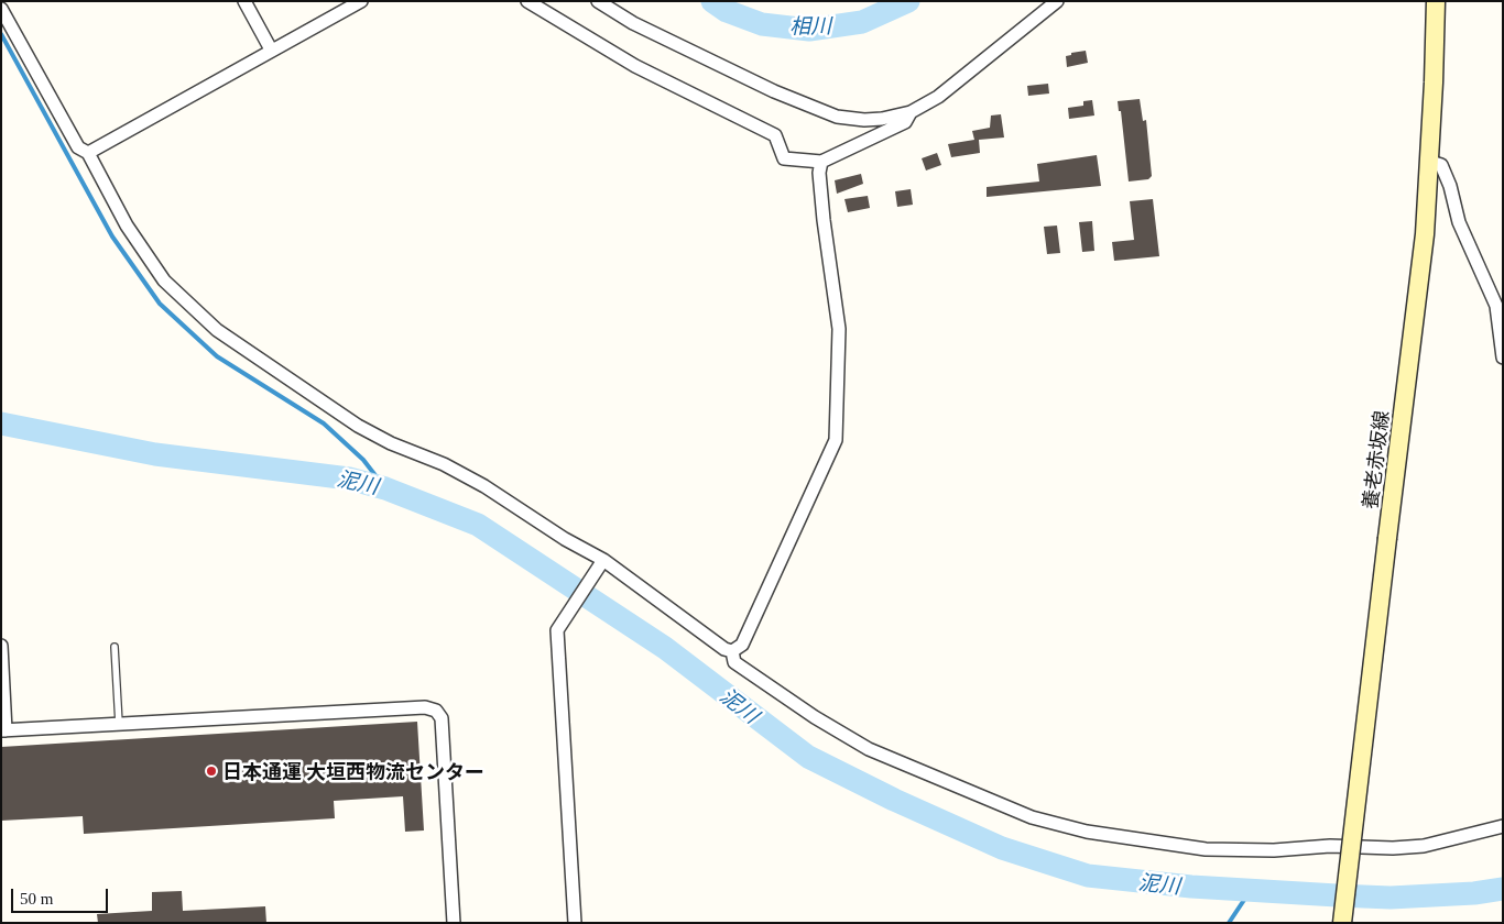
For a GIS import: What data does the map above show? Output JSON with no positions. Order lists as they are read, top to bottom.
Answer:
{
  "streets": {
    "main road": ["養老赤坂線"]
  },
  "water": ["相川", "泥川"],
  "places": ["日本通運 大垣西物流センター"],
  "scale_bar": "50 m"
}
